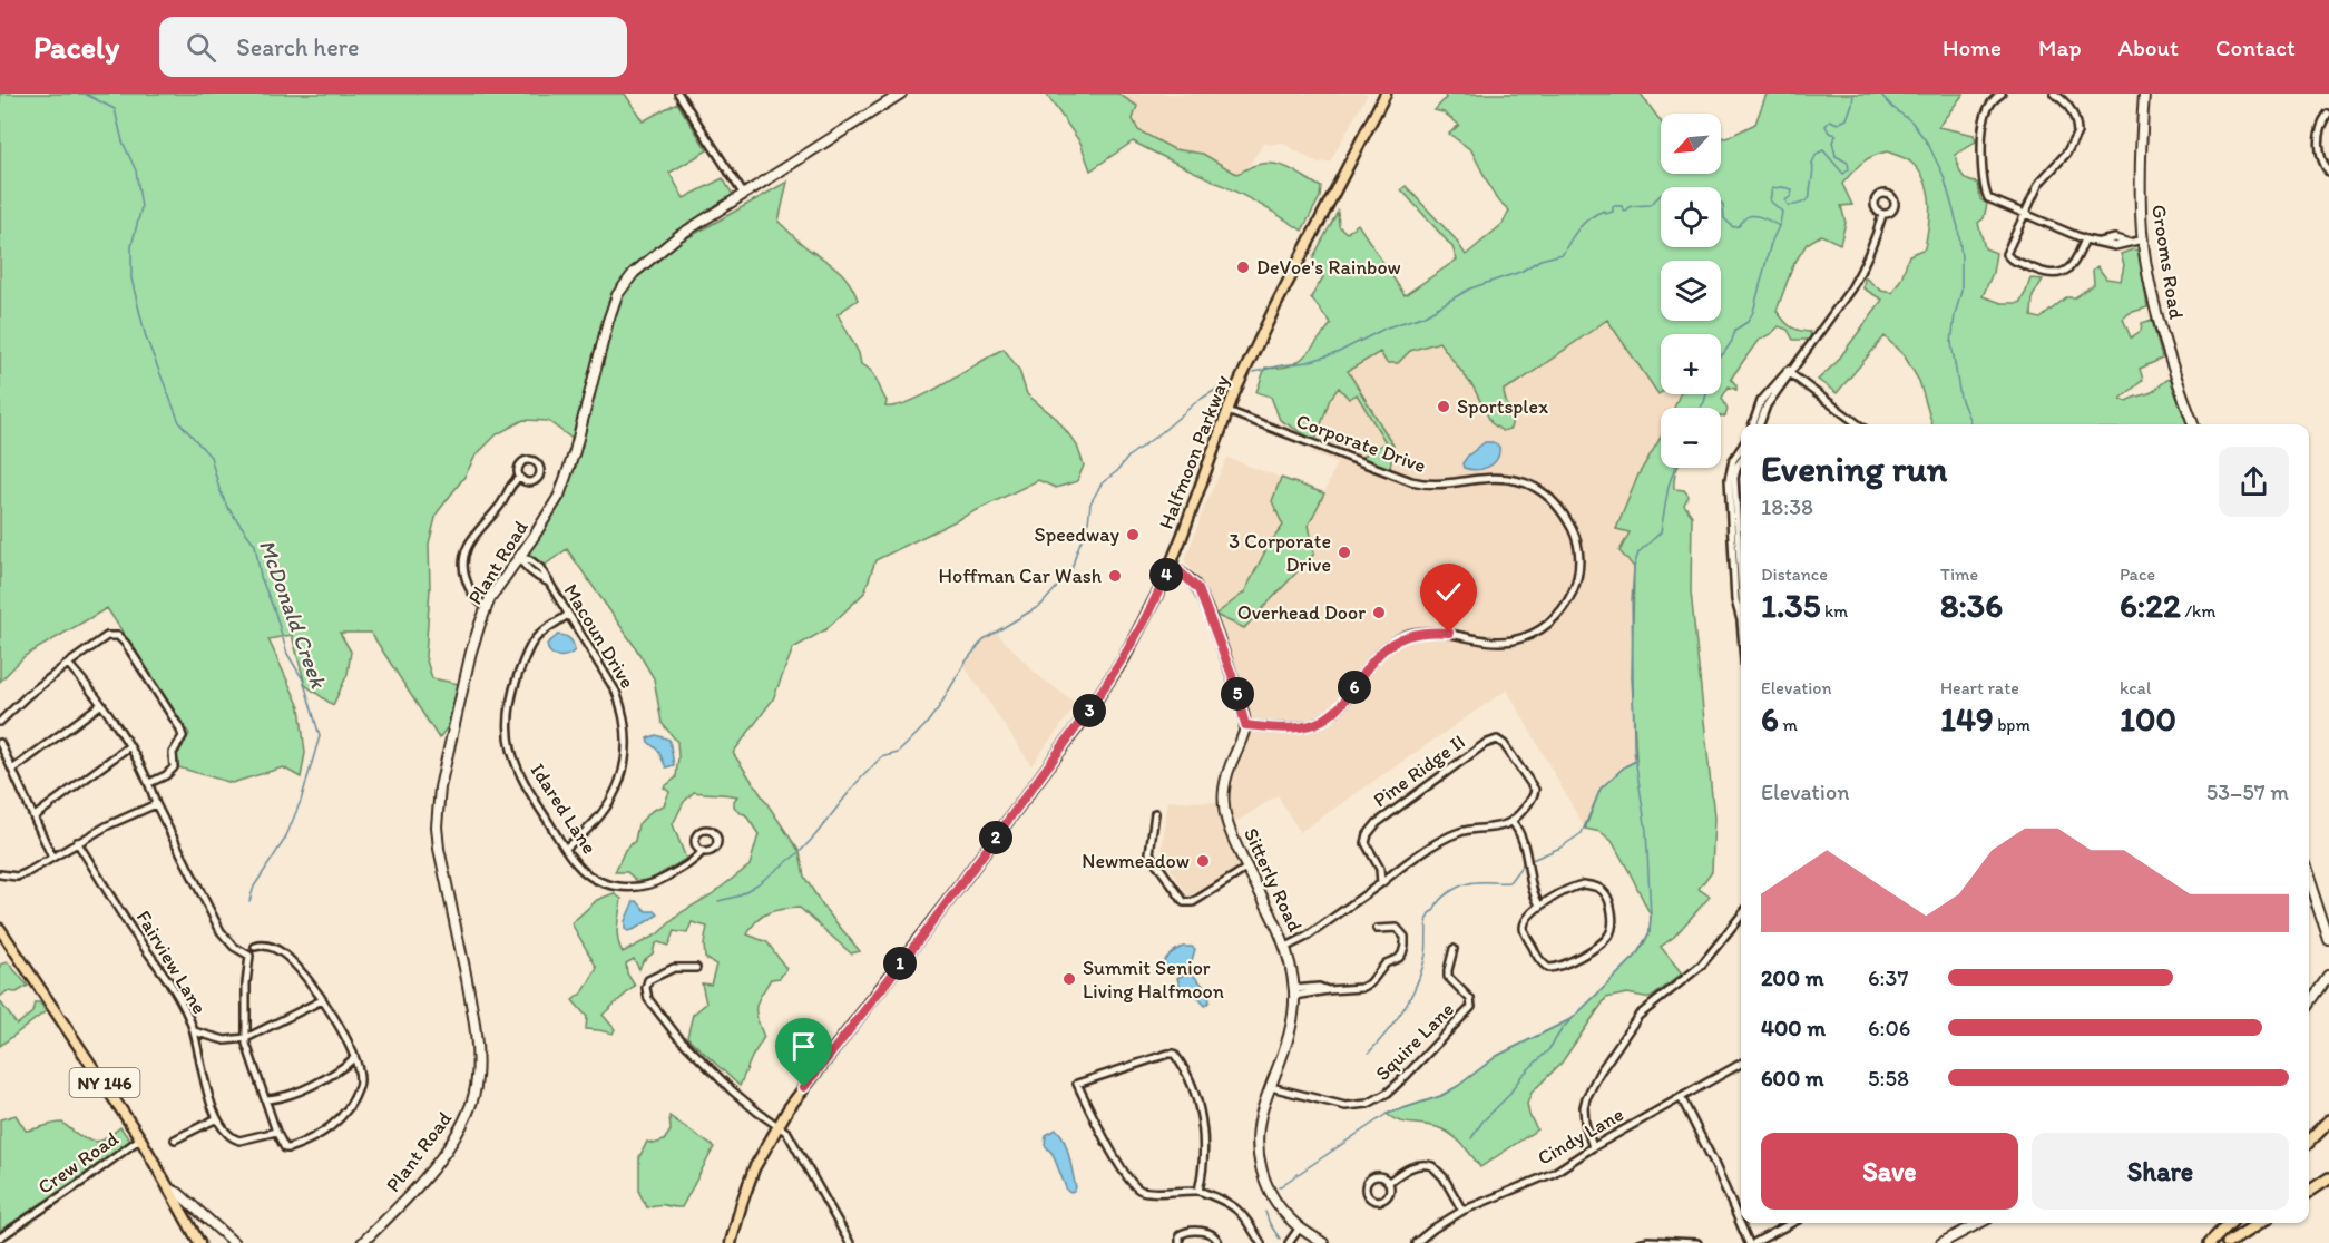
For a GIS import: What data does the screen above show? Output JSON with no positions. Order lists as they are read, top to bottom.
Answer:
{
  "streets": {
    "main road": ["Halfmoon Parkway", "NY 146"],
    "street": [
      "Grooms Road",
      "Corporate Drive",
      "Plant Road",
      "Macoun Drive",
      "Pine Ridge II",
      "Idared Lane",
      "Sitterly Road",
      "Fairview Lane",
      "Squire Lane",
      "Cindy Lane",
      "Crew Road"
    ]
  },
  "crossings": [
    ["Corporate Drive", "Halfmoon Parkway"],
    ["Corporate Drive", "Sitterly Road"],
    ["Plant Road", "Macoun Drive"],
    ["Macoun Drive", "Idared Lane"],
    ["Sitterly Road", "Squire Lane"],
    ["NY 146", "Crew Road"]
  ],
  "water": ["McDonald Creek"],
  "places": [
    "DeVoe's Rainbow",
    "Sportsplex",
    "Speedway",
    "3 Corporate Drive",
    "Hoffman Car Wash",
    "Overhead Door",
    "Newmeadow",
    "Summit Senior Living Halfmoon"
  ],
  "north": "bottom left",
  "page": {
    "header": "Pacely",
    "search": "Search here",
    "nav": [
      "Home",
      "Map",
      "About",
      "Contact"
    ],
    "map_buttons": ["+", "−"],
    "heading": ["Evening run", "18:38"],
    "stats": [
      ["Distance", "1.35 km"],
      ["Time", "8:36"],
      ["Pace", "6:22 /km"],
      ["Elevation", "6 m"],
      ["Heart rate", "149 bpm"],
      ["kcal", "100"]
    ],
    "pins": [
      "4",
      "6",
      "5",
      "3",
      "2",
      "1"
    ],
    "chart": ["Elevation", "53–57 m"],
    "list": [
      {
        "name": "200 m",
        "note": "6:37"
      },
      {
        "name": "400 m",
        "note": "6:06"
      },
      {
        "name": "600 m",
        "note": "5:58"
      }
    ],
    "buttons": ["Save", "Share"]
  }
}
